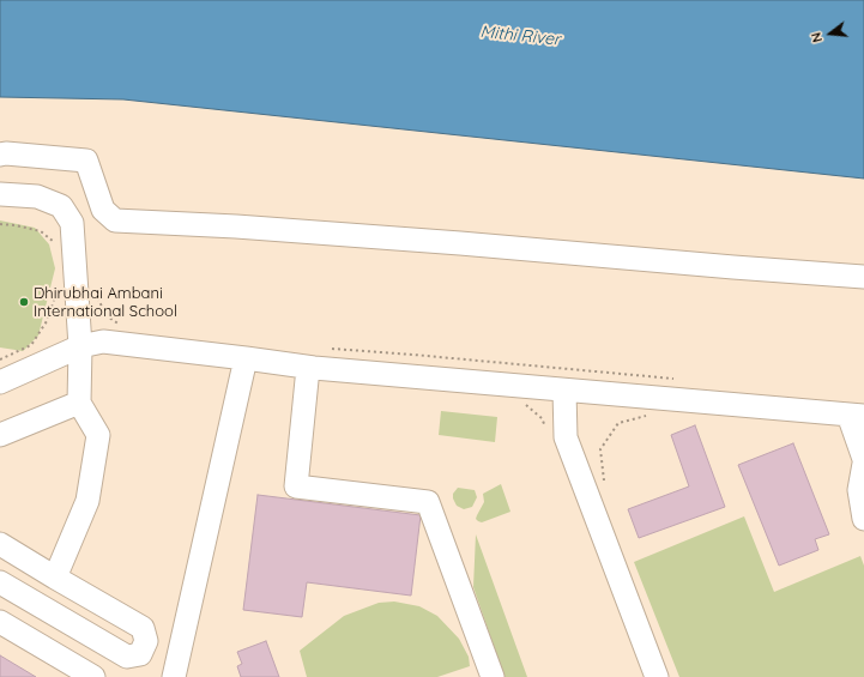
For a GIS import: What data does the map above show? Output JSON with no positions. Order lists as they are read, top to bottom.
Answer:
{
  "water": ["Mithi River"],
  "places": ["Dhirubhai Ambani International School"],
  "north": "left"
}
